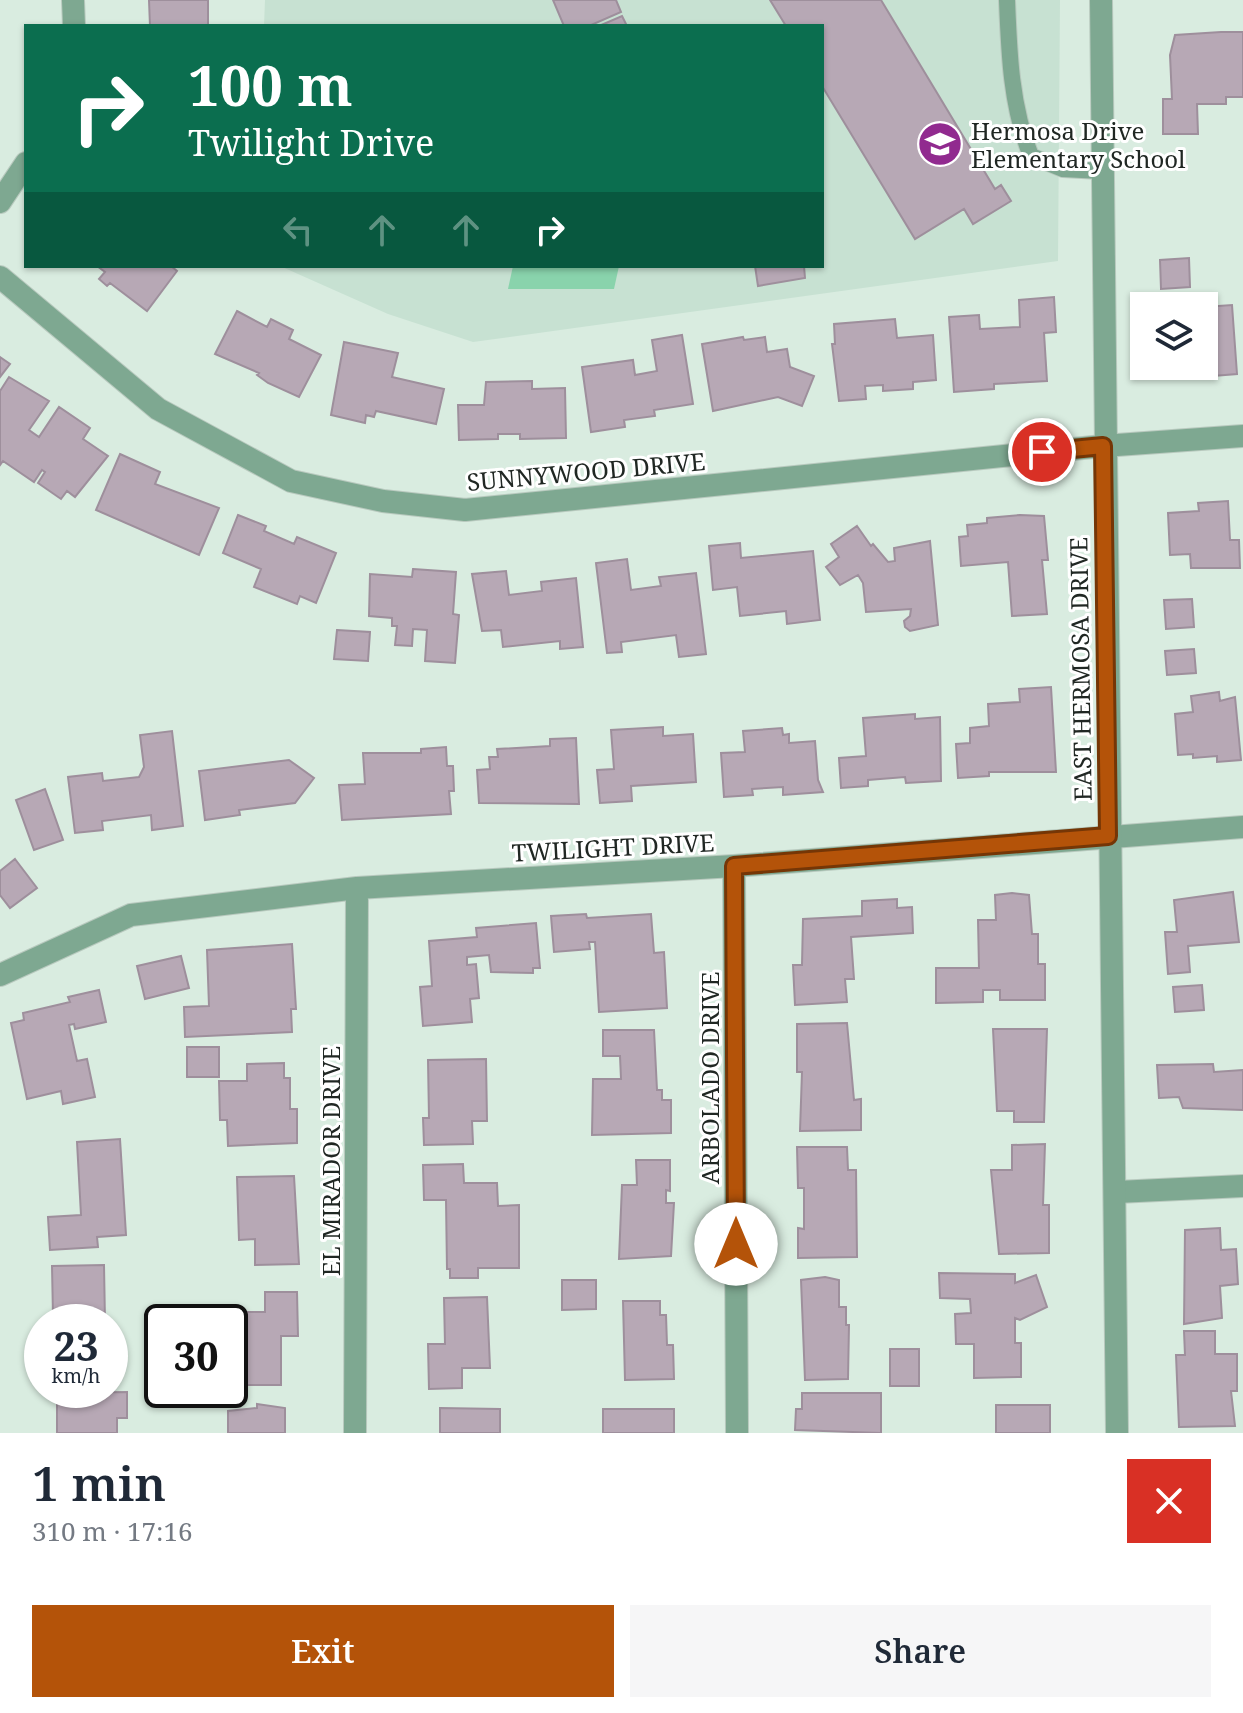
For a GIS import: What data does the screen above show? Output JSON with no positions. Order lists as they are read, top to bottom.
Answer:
{
  "streets": {
    "street": [
      "SUNNYWOOD DRIVE",
      "EAST HERMOSA DRIVE",
      "TWILIGHT DRIVE",
      "ARBOLADO DRIVE",
      "EL MIRADOR DRIVE"
    ]
  },
  "crossings": [
    ["SUNNYWOOD DRIVE", "EAST HERMOSA DRIVE"],
    ["EAST HERMOSA DRIVE", "TWILIGHT DRIVE"],
    ["TWILIGHT DRIVE", "ARBOLADO DRIVE"],
    ["TWILIGHT DRIVE", "EL MIRADOR DRIVE"]
  ],
  "places": {
    "school or university": ["Hermosa Drive Elementary School"]
  },
  "page": {
    "turn": ["100 m", "Twilight Drive"],
    "speed": "23 km/h",
    "limit": "30",
    "heading": ["1 min", "310 m · 17:16"],
    "buttons": ["Exit", "Share"]
  }
}
